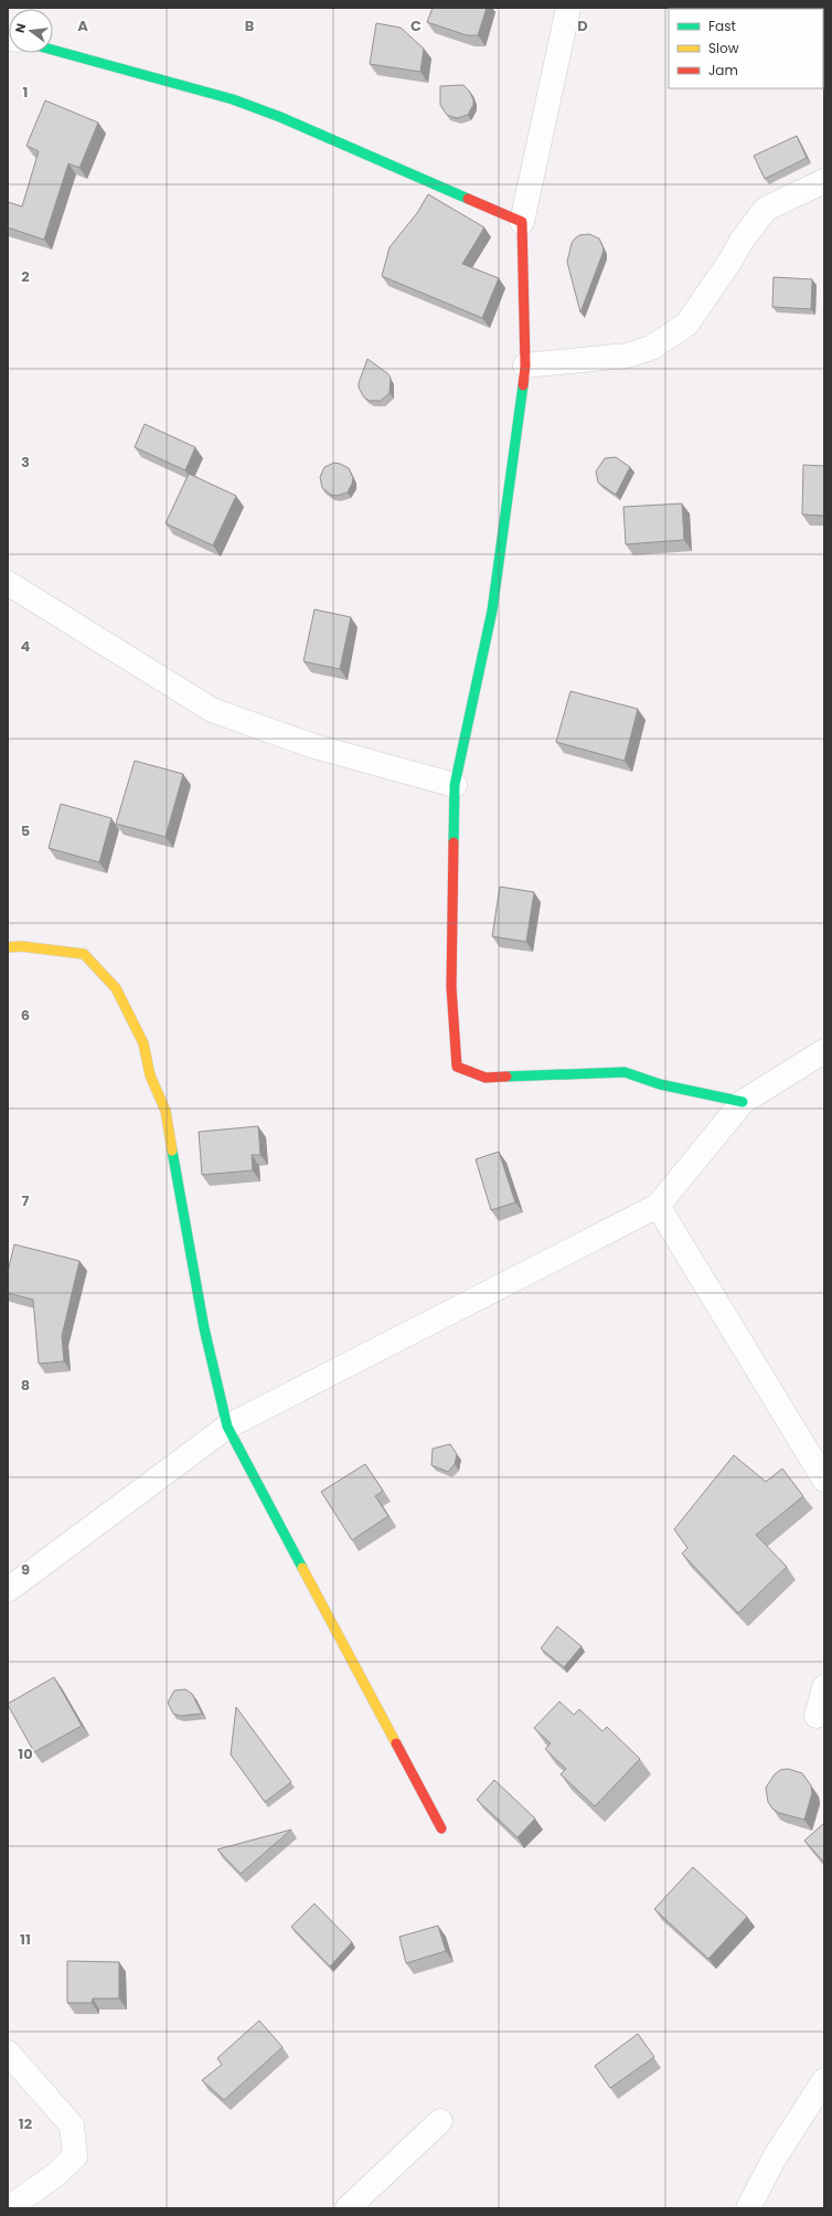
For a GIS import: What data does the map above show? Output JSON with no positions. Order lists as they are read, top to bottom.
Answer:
{
  "legend": ["Fast", "Slow", "Jam"],
  "north": "left",
  "grid": {
    "columns": [
      "A",
      "B",
      "C",
      "D"
    ],
    "rows": [
      "1",
      "2",
      "3",
      "4",
      "5",
      "6",
      "7",
      "8",
      "9",
      "10",
      "11",
      "12"
    ]
  }
}
